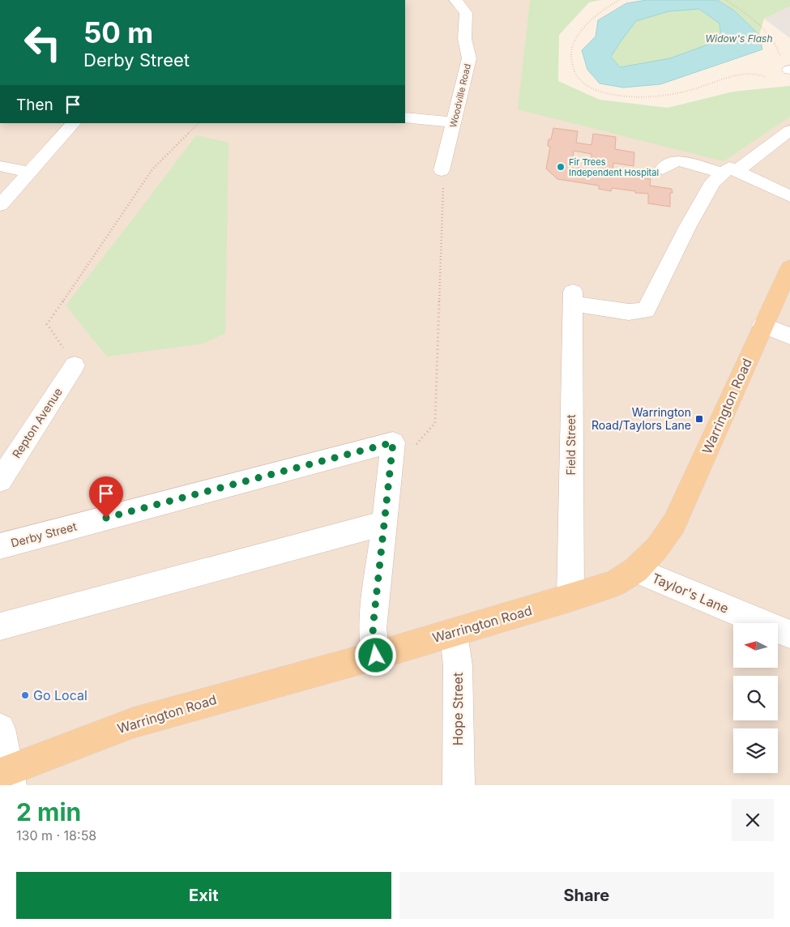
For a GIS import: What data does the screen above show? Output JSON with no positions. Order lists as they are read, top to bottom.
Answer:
{
  "streets": {
    "main road": ["Warrington Road"],
    "street": [
      "Woodville Road",
      "Repton Avenue",
      "Field Street",
      "Derby Street",
      "Taylor's Lane",
      "Hope Street"
    ]
  },
  "crossings": [
    ["Warrington Road", "Field Street"],
    ["Warrington Road", "Taylor's Lane"],
    ["Warrington Road", "Hope Street"]
  ],
  "water": ["Widow's Flash"],
  "places": {
    "other": ["Fir Trees Independent Hospital", "Go Local"],
    "transit": ["Warrington Road/Taylors Lane"]
  },
  "north": "left",
  "page": {
    "turn": ["50 m", "Derby Street"],
    "then": "Then",
    "heading": ["2 min", "130 m · 18:58"],
    "buttons": ["Exit", "Share"]
  }
}
